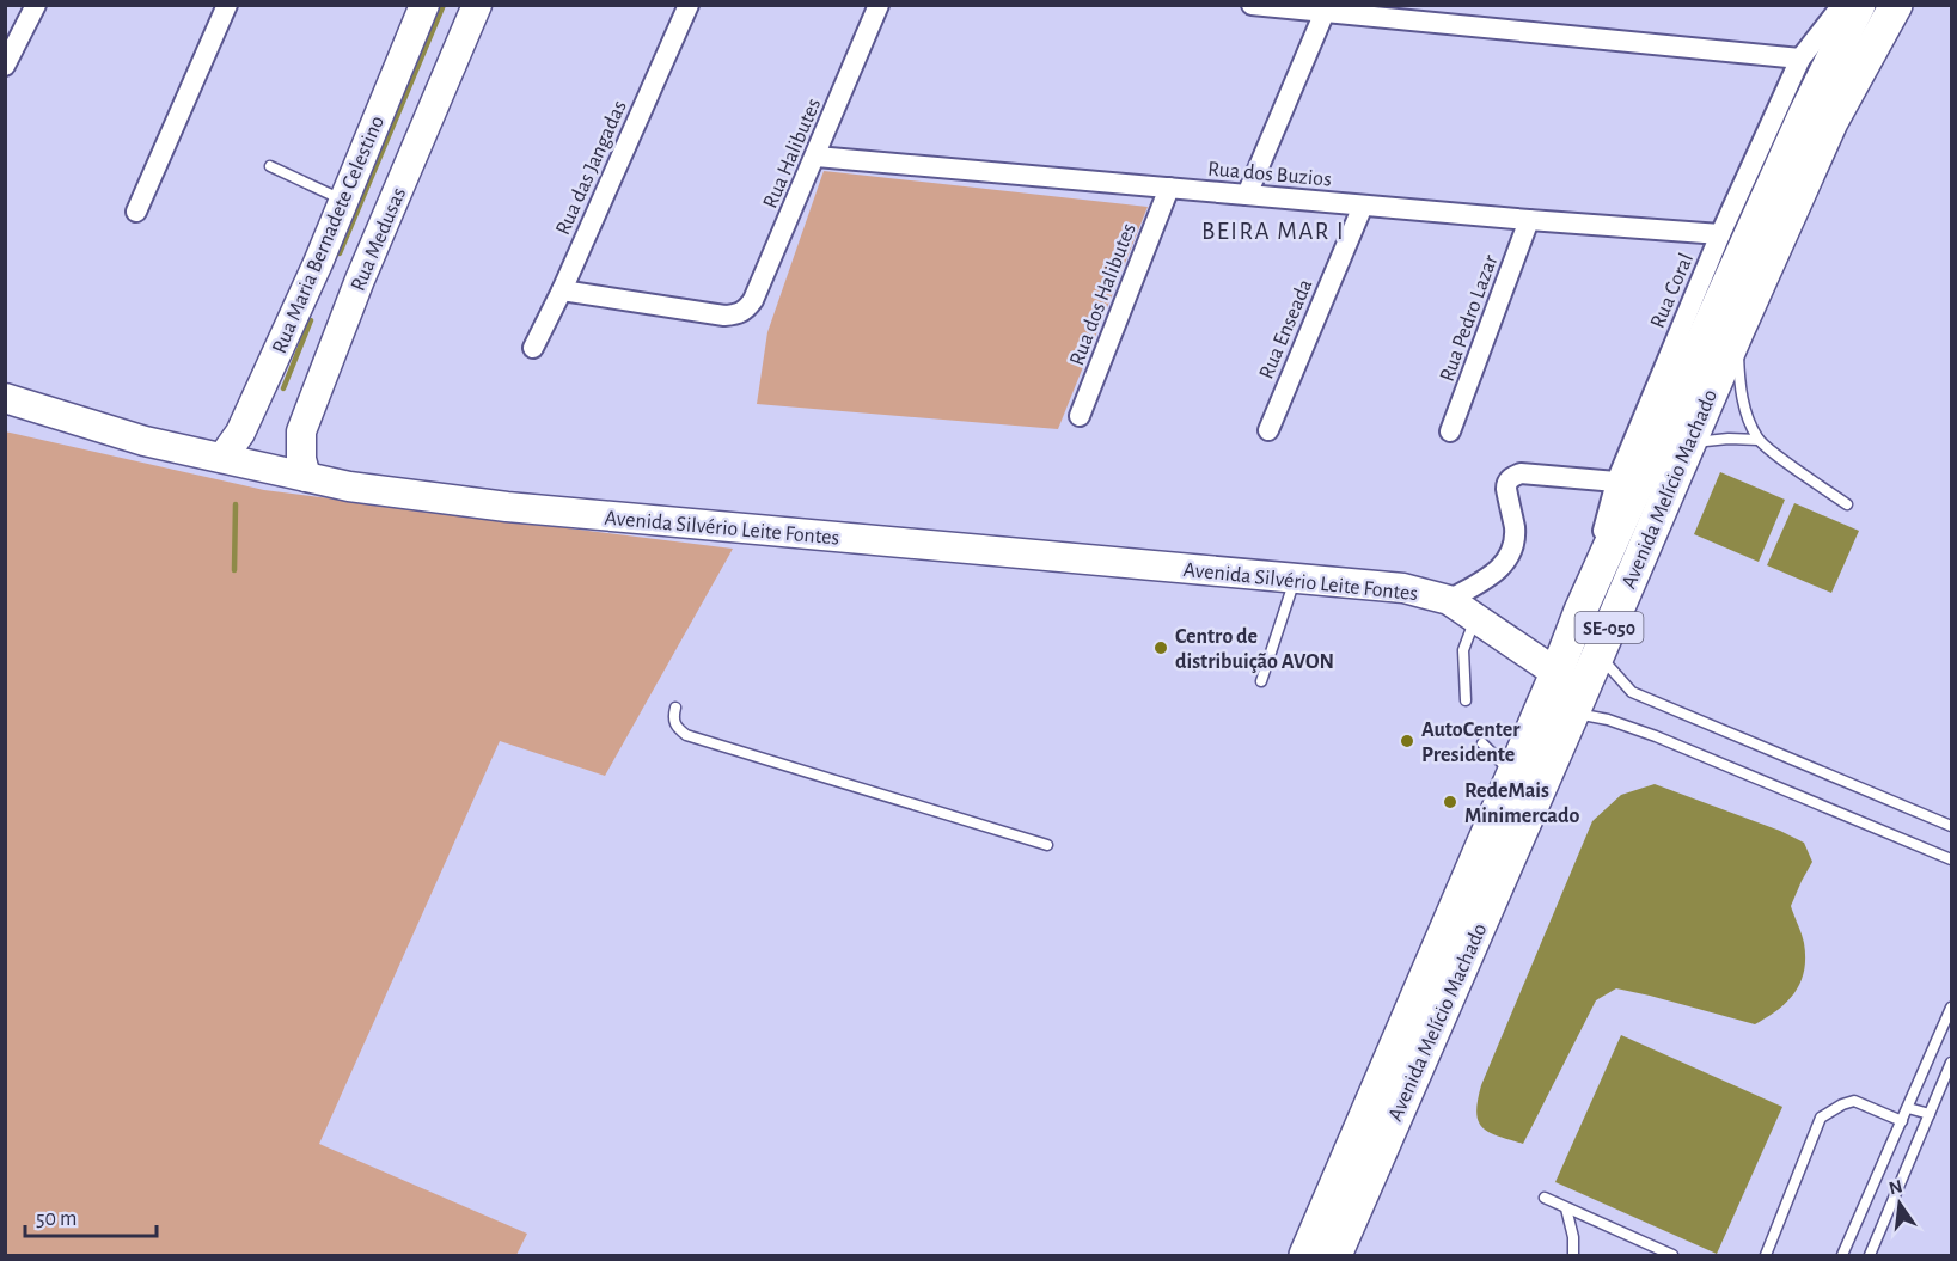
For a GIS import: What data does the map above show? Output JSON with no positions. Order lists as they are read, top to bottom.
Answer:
{
  "streets": {
    "main road": [
      "Rua Maria Bernadete Celestino",
      "Rua Medusas",
      "Avenida Melício Machado",
      "Avenida Silvério Leite Fontes",
      "SE-050"
    ],
    "street": [
      "Rua Halibutes",
      "Rua das Jangadas",
      "Rua dos Buzios",
      "Rua Coral",
      "Rua dos Halibutes",
      "Rua Pedro Lazar",
      "Rua Enseada"
    ]
  },
  "crossings": [
    ["Rua Halibutes", "Rua das Jangadas"],
    ["Rua Halibutes", "Rua dos Buzios"],
    ["Rua dos Buzios", "Rua Coral"],
    ["Rua dos Buzios", "Rua dos Halibutes"],
    ["Rua dos Buzios", "Rua Pedro Lazar"],
    ["Rua dos Buzios", "Rua Enseada"],
    ["Rua Maria Bernadete Celestino", "Avenida Silvério Leite Fontes"],
    ["Rua Medusas", "Avenida Silvério Leite Fontes"],
    ["Rua Coral", "Avenida Melício Machado"]
  ],
  "districts": ["BEIRA MAR I"],
  "places": ["Centro de distribuição AVON", "AutoCenter Presidente", "RedeMais Minimercado"],
  "scale_bar": "50 m",
  "north": "top"
}
